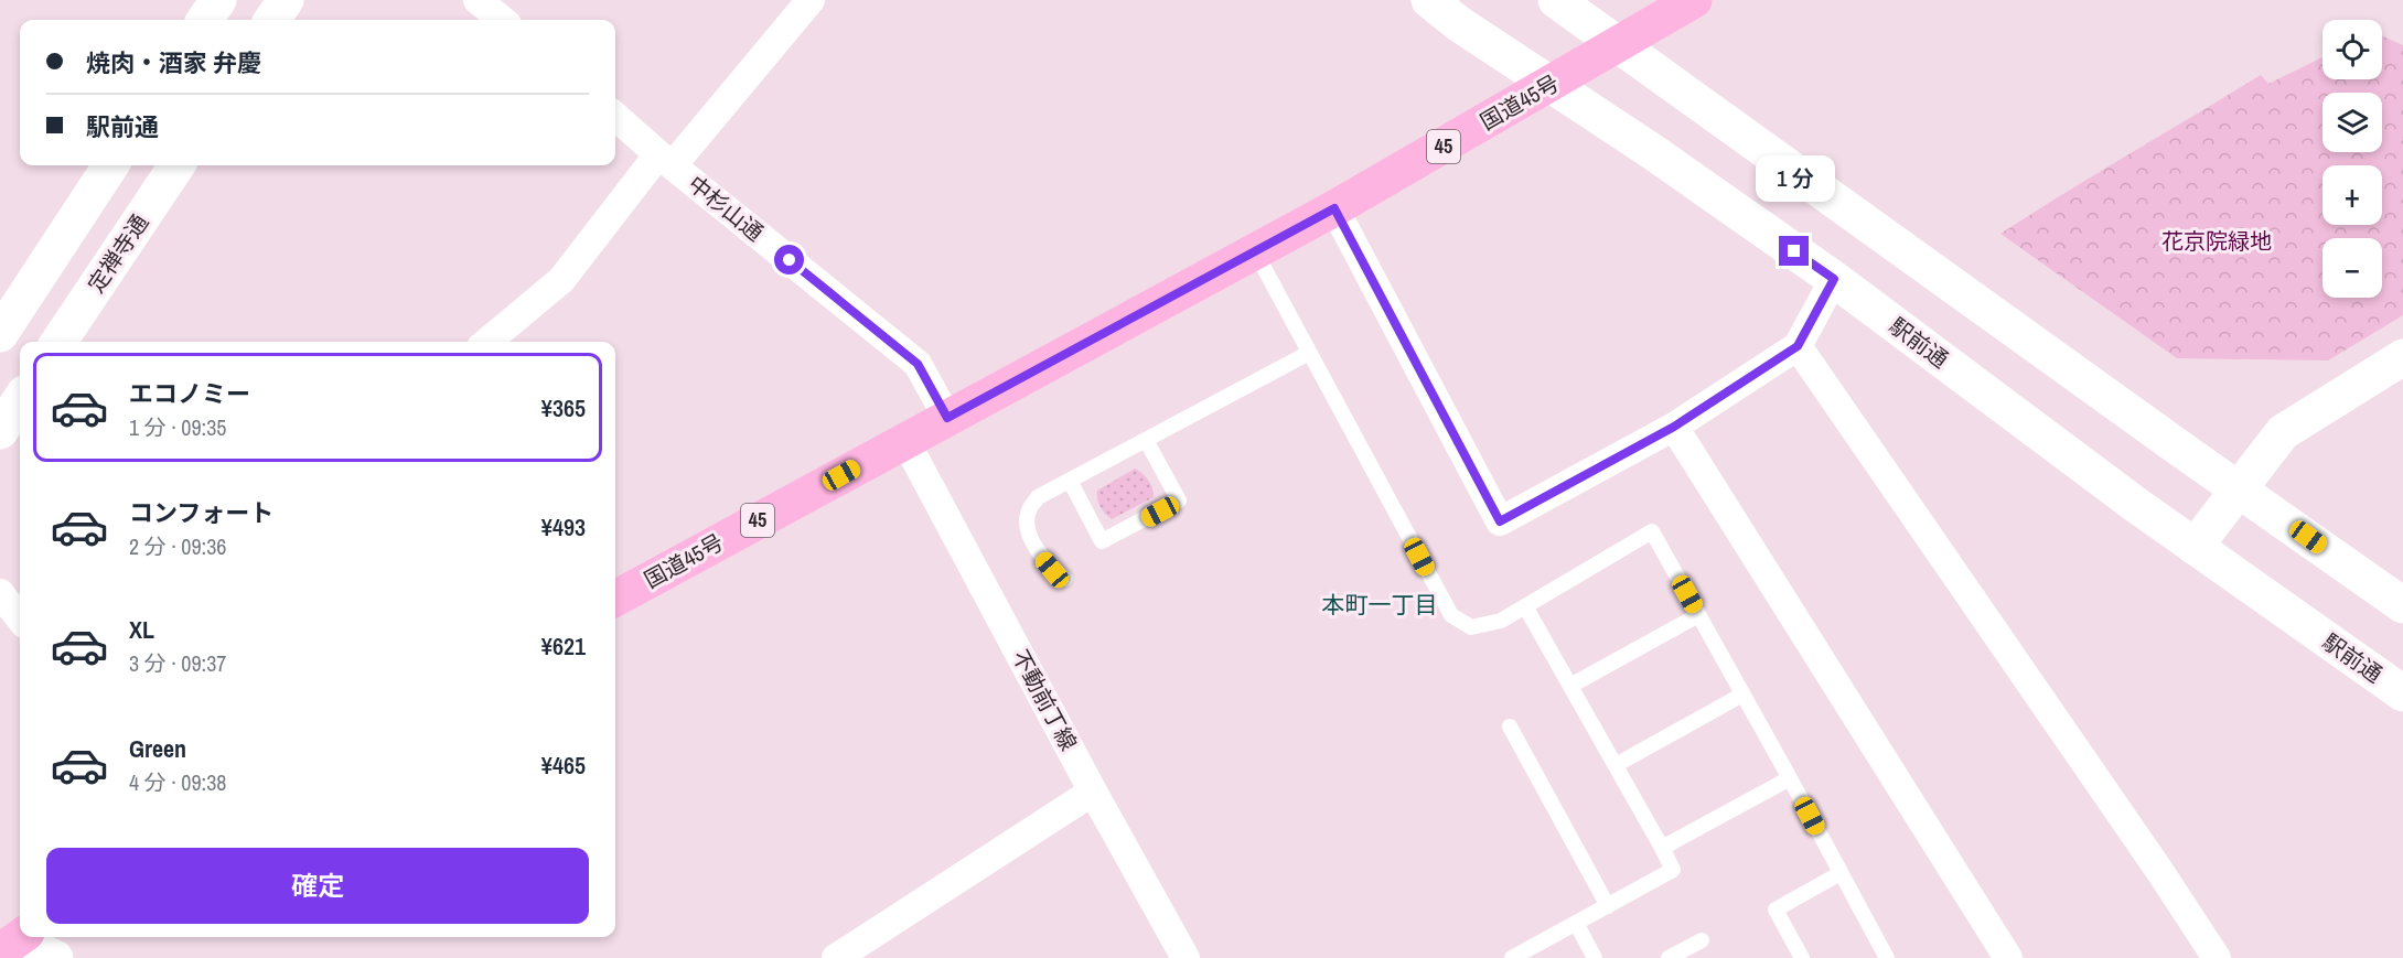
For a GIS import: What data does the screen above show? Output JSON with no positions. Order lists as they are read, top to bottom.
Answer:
{
  "streets": {
    "highway": ["国道45号", "45"],
    "street": [
      "中杉山通",
      "定禅寺通",
      "駅前通",
      "不動前丁線"
    ]
  },
  "crossings": [
    ["国道45号", "中杉山通"],
    ["国道45号", "駅前通"],
    ["国道45号", "不動前丁線"]
  ],
  "districts": ["本町一丁目"],
  "parks": ["花京院緑地"],
  "page": {
    "map_buttons": ["+", "−"],
    "banner": ["焼肉・酒家 弁慶", "駅前通"],
    "bubble": "1 分",
    "list": [
      {
        "name": "エコノミー",
        "note": "1 分 · 09:35",
        "value": "¥365"
      },
      {
        "name": "コンフォート",
        "note": "2 分 · 09:36",
        "value": "¥493"
      },
      {
        "name": "XL",
        "note": "3 分 · 09:37",
        "value": "¥621"
      },
      {
        "name": "Green",
        "note": "4 分 · 09:38",
        "value": "¥465"
      }
    ],
    "buttons": "確定"
  }
}
